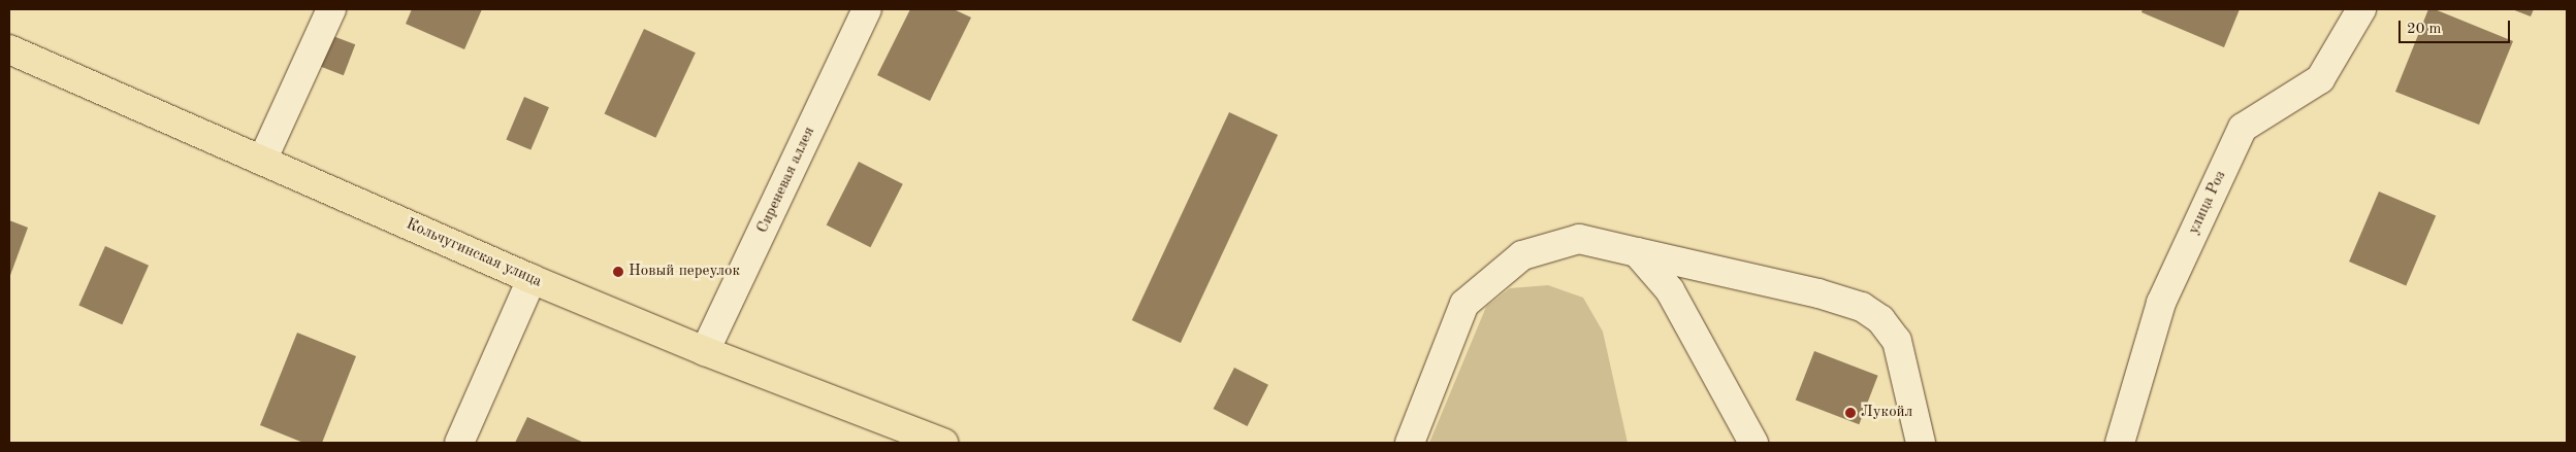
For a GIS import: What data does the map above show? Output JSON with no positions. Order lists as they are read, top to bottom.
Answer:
{
  "streets": {
    "main road": ["Кольчугинская улица"],
    "street": ["Сиреневая аллея", "улица Роз"]
  },
  "crossings": [
    ["Сиреневая аллея", "Кольчугинская улица"]
  ],
  "places": ["Новый переулок", "Лукойл"],
  "scale_bar": "20 m"
}
